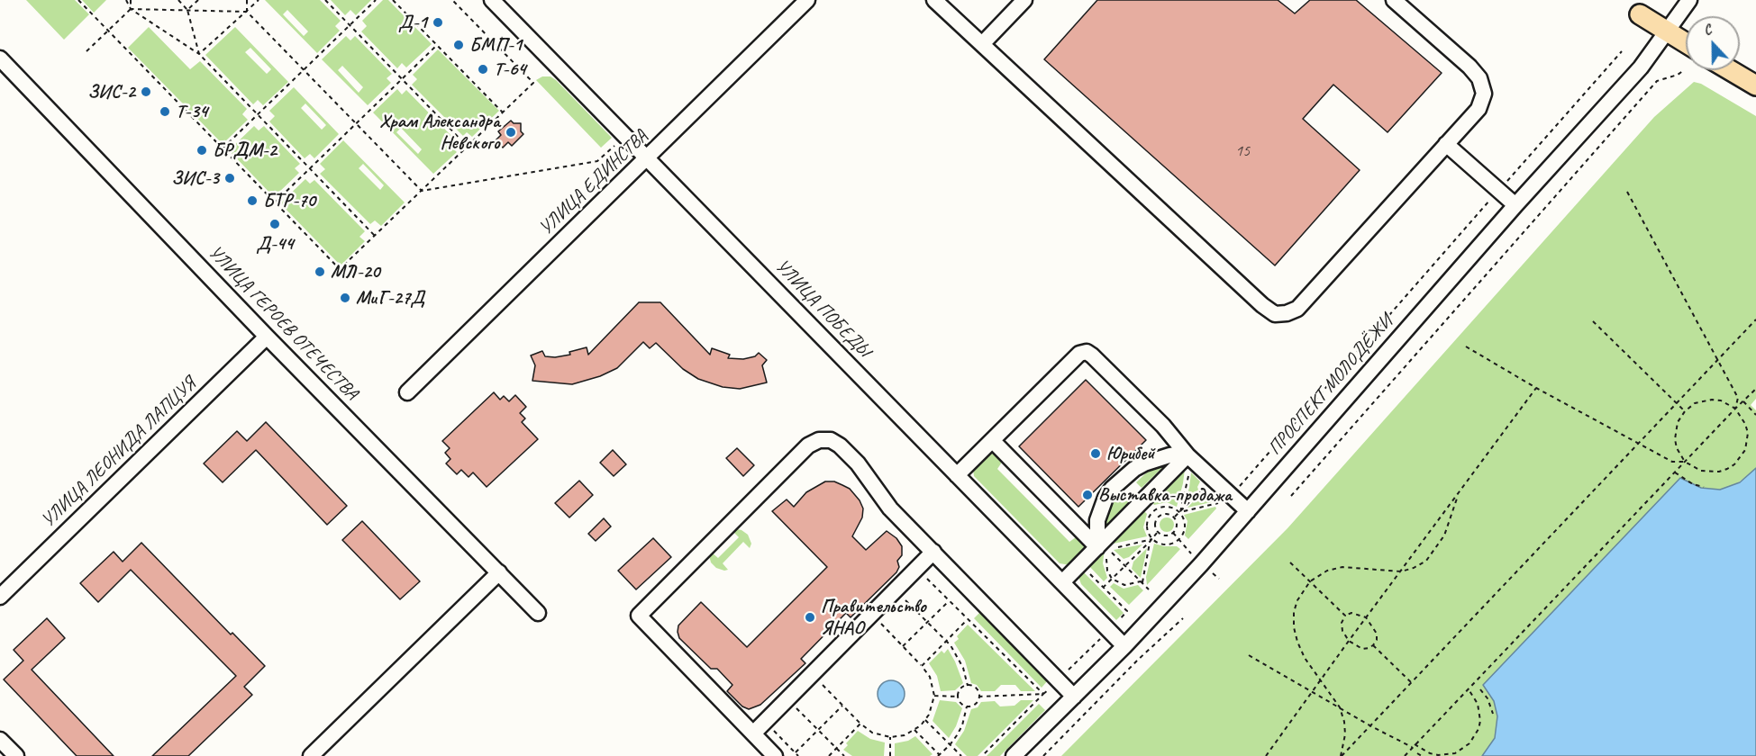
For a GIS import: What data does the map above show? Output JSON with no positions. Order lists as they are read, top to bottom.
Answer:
{
  "streets": {
    "street": [
      "УЛИЦА ЕДИНСТВА",
      "УЛИЦА ПОБЕДЫ",
      "УЛИЦА ГЕРОЕВ ОТЕЧЕСТВА",
      "ПРОСПЕКТ МОЛОДЁЖИ",
      "УЛИЦА ЛЕОНИДА ЛАПЦУЯ"
    ]
  },
  "crossings": [
    ["УЛИЦА ЕДИНСТВА", "УЛИЦА ПОБЕДЫ"],
    ["УЛИЦА ПОБЕДЫ", "ПРОСПЕКТ МОЛОДЁЖИ"],
    ["УЛИЦА ГЕРОЕВ ОТЕЧЕСТВА", "УЛИЦА ЛЕОНИДА ЛАПЦУЯ"]
  ],
  "places": [
    "Д-1",
    "БМП-1",
    "Т-64",
    "ЗИС-2",
    "Т-34",
    "Храм Александра Невского",
    "БРДМ-2",
    "ЗИС-3",
    "БТР-70",
    "Д-44",
    "МЛ-20",
    "МиГ-27Д",
    "Юрибей",
    "Выставка-продажа",
    "Правительство ЯНАО"
  ],
  "house_numbers": ["15"],
  "north": "top"
}
